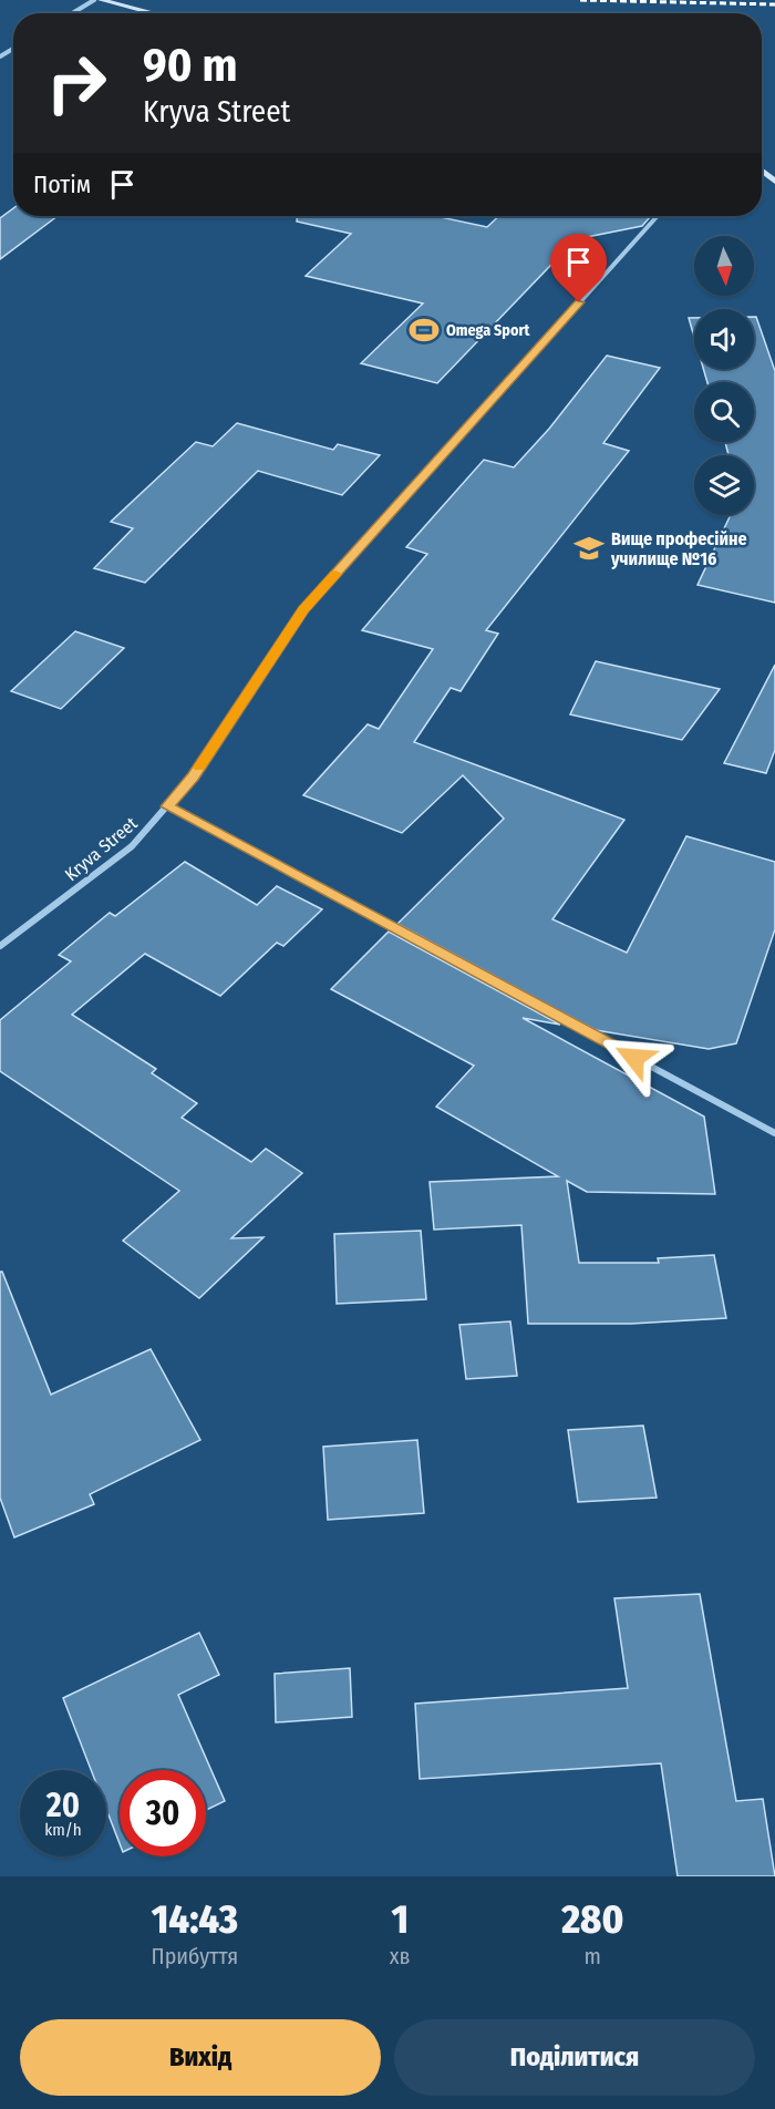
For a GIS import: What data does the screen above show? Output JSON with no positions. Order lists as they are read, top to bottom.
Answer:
{
  "streets": {
    "street": ["Kryva Street"]
  },
  "places": {
    "sports": ["Omega Sport"],
    "school or university": ["Вище професійне училище №16"]
  },
  "north": "bottom",
  "page": {
    "turn": ["90 m", "Kryva Street"],
    "then": "Потім",
    "speed": "20 km/h",
    "limit": "30",
    "eta": [
      "14:43",
      "Прибуття",
      "1",
      "хв",
      "280",
      "m"
    ],
    "buttons": ["Вихід", "Поділитися"]
  }
}
